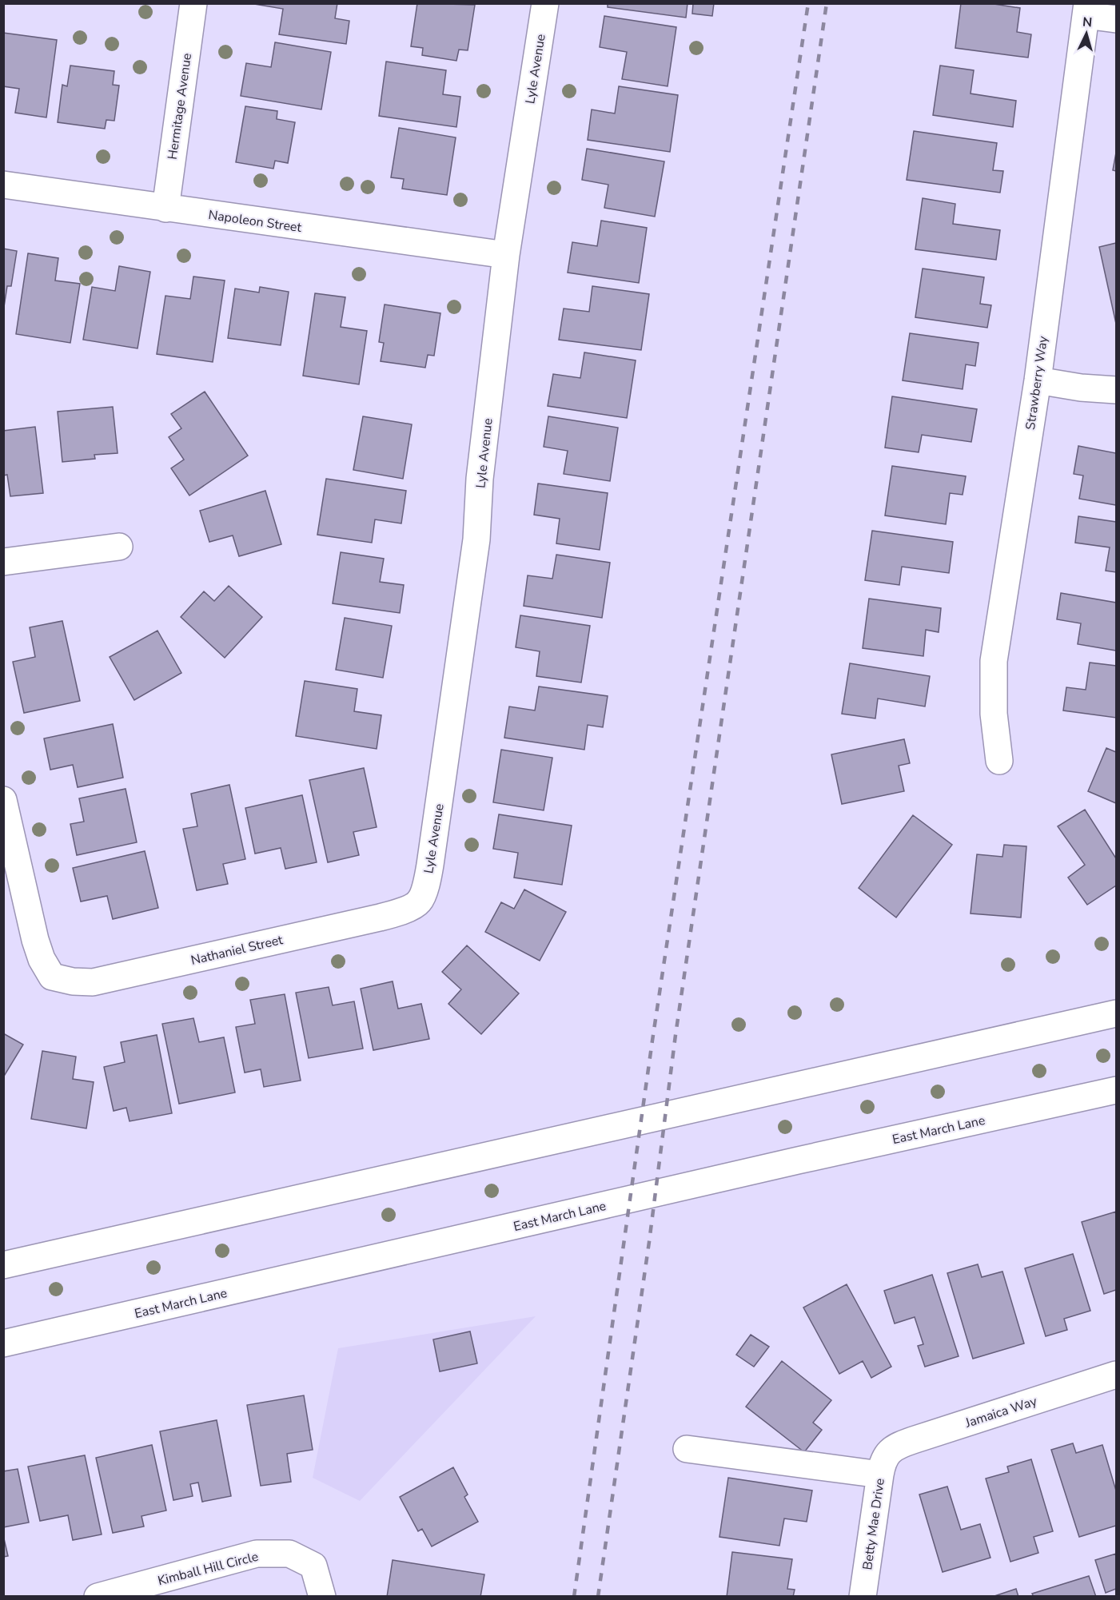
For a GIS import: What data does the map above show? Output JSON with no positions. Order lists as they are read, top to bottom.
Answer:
{
  "streets": {
    "street": [
      "Lyle Avenue",
      "Hermitage Avenue",
      "Napoleon Street",
      "Strawberry Way",
      "Nathaniel Street",
      "East March Lane",
      "Jamaica Way",
      "Betty Mae Drive",
      "Kimball Hill Circle"
    ]
  },
  "crossings": [
    ["Lyle Avenue", "Napoleon Street"],
    ["Lyle Avenue", "Nathaniel Street"],
    ["Hermitage Avenue", "Napoleon Street"],
    ["Jamaica Way", "Betty Mae Drive"]
  ],
  "north": "top"
}
